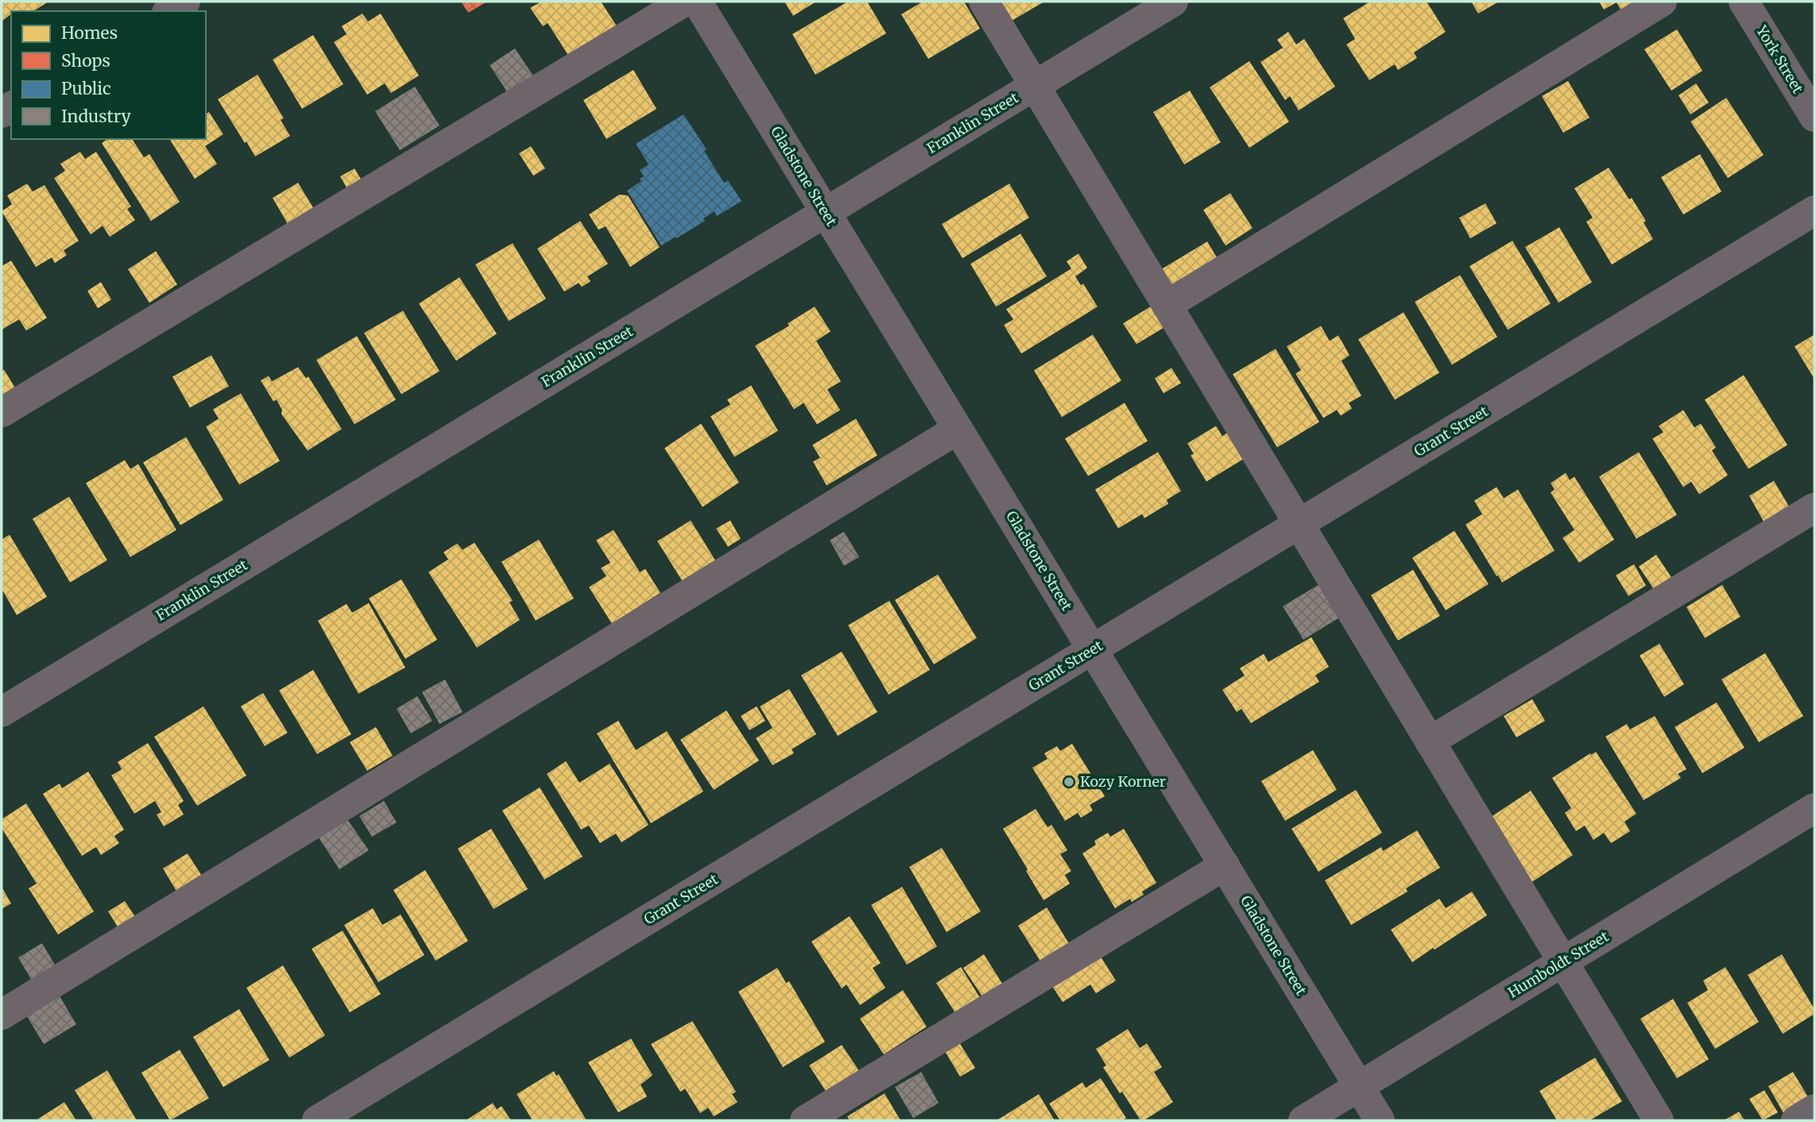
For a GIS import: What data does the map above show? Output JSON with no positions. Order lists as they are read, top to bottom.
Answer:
{
  "streets": {
    "street": [
      "York Street",
      "Franklin Street",
      "Gladstone Street",
      "Grant Street",
      "Humboldt Street"
    ]
  },
  "crossings": [
    ["Franklin Street", "Gladstone Street"],
    ["Gladstone Street", "Grant Street"],
    ["Gladstone Street", "Humboldt Street"]
  ],
  "places": ["Kozy Korner"],
  "legend": [
    "Homes",
    "Shops",
    "Public",
    "Industry"
  ]
}
